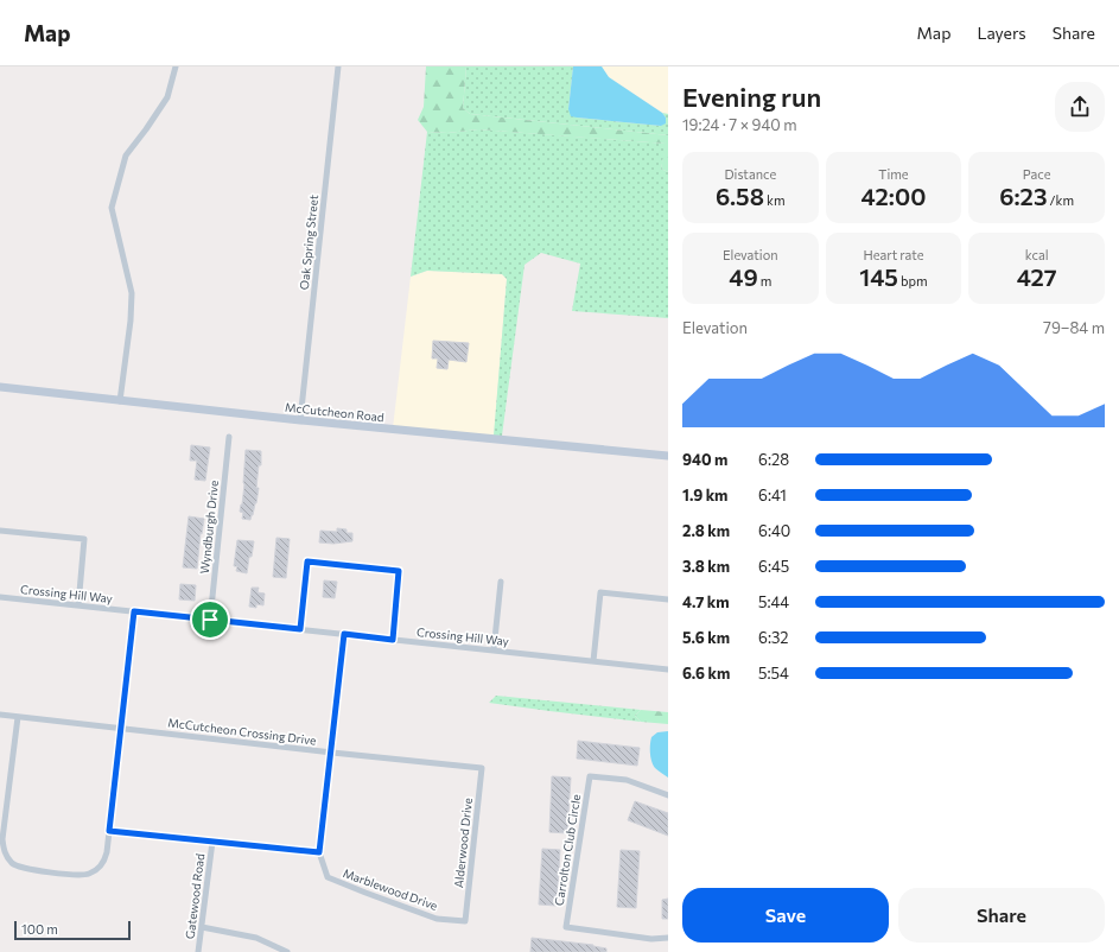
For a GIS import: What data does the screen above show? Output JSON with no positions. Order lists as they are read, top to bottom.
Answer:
{
  "streets": {
    "main road": ["McCutcheon Road"],
    "street": [
      "Oak Spring Street",
      "Wyndburgh Drive",
      "Crossing Hill Way",
      "McCutcheon Crossing Drive",
      "Alderwood Drive",
      "Carrolton Club Circle",
      "Marblewood Drive",
      "Gatewood Road"
    ]
  },
  "crossings": [
    ["Oak Spring Street", "McCutcheon Road"],
    ["Wyndburgh Drive", "Crossing Hill Way"],
    ["Crossing Hill Way", "Marblewood Drive"],
    ["McCutcheon Crossing Drive", "Alderwood Drive"],
    ["McCutcheon Crossing Drive", "Marblewood Drive"],
    ["Alderwood Drive", "Marblewood Drive"]
  ],
  "scale_bar": "100 m",
  "page": {
    "header": "Map",
    "nav": ["Map", "Layers", "Share"],
    "heading": ["Evening run", "19:24 · 7 × 940 m"],
    "stats": [
      ["Distance", "6.58 km"],
      ["Time", "42:00"],
      ["Pace", "6:23 /km"],
      ["Elevation", "49 m"],
      ["Heart rate", "145 bpm"],
      ["kcal", "427"]
    ],
    "chart": ["Elevation", "79–84 m"],
    "list": [
      {
        "name": "940 m",
        "note": "6:28"
      },
      {
        "name": "1.9 km",
        "note": "6:41"
      },
      {
        "name": "2.8 km",
        "note": "6:40"
      },
      {
        "name": "3.8 km",
        "note": "6:45"
      },
      {
        "name": "4.7 km",
        "note": "5:44"
      },
      {
        "name": "5.6 km",
        "note": "6:32"
      },
      {
        "name": "6.6 km",
        "note": "5:54"
      }
    ],
    "buttons": ["Save", "Share"],
    "scale": "100 m"
  }
}
